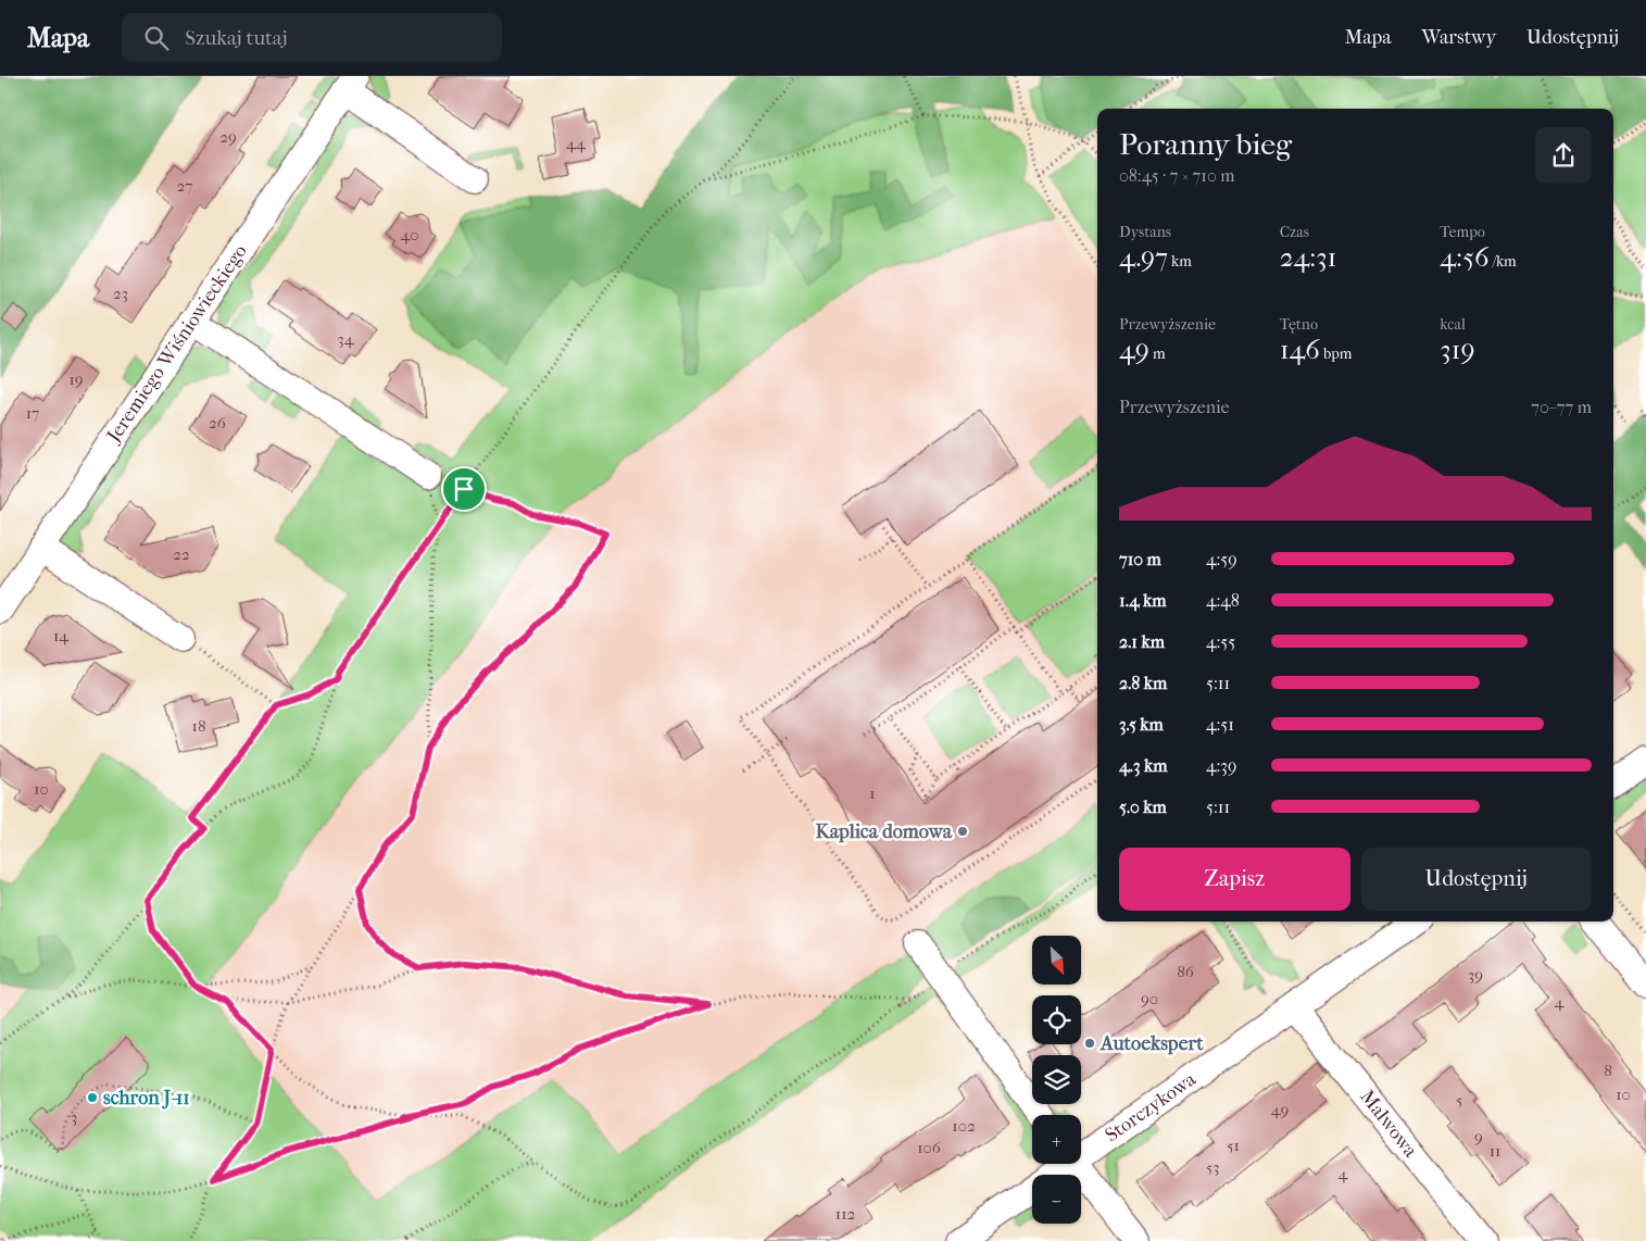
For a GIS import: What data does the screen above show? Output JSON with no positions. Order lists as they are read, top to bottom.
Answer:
{
  "streets": {
    "street": ["Jeremiego Wiśniowieckiego", "Storczykowa", "Malwowa"]
  },
  "crossings": [
    ["Storczykowa", "Malwowa"]
  ],
  "places": ["Kaplica domowa", "Autoekspert", "schron J-11"],
  "house_numbers": [
    "29",
    "44",
    "27",
    "40",
    "23",
    "34",
    "19",
    "17",
    "26",
    "22",
    "14",
    "18",
    "10",
    "1",
    "86",
    "39",
    "90",
    "4",
    "8",
    "10",
    "5",
    "49",
    "3",
    "102",
    "9",
    "51",
    "106",
    "11",
    "53",
    "4",
    "112"
  ],
  "north": "bottom right",
  "page": {
    "header": "Mapa",
    "search": "Szukaj tutaj",
    "nav": ["Mapa", "Warstwy", "Udostępnij"],
    "heading": ["Poranny bieg", "08:45 · 7 × 710 m"],
    "stats": [
      ["Dystans", "4.97 km"],
      ["Czas", "24:31"],
      ["Tempo", "4:56 /km"],
      ["Przewyższenie", "49 m"],
      ["Tętno", "146 bpm"],
      ["kcal", "319"]
    ],
    "chart": ["Przewyższenie", "70–77 m"],
    "list": [
      {
        "name": "710 m",
        "note": "4:59"
      },
      {
        "name": "1.4 km",
        "note": "4:48"
      },
      {
        "name": "2.1 km",
        "note": "4:55"
      },
      {
        "name": "2.8 km",
        "note": "5:11"
      },
      {
        "name": "3.5 km",
        "note": "4:51"
      },
      {
        "name": "4.3 km",
        "note": "4:39"
      },
      {
        "name": "5.0 km",
        "note": "5:11"
      }
    ],
    "buttons": ["Zapisz", "Udostępnij"],
    "map_buttons": ["+", "−"]
  }
}
